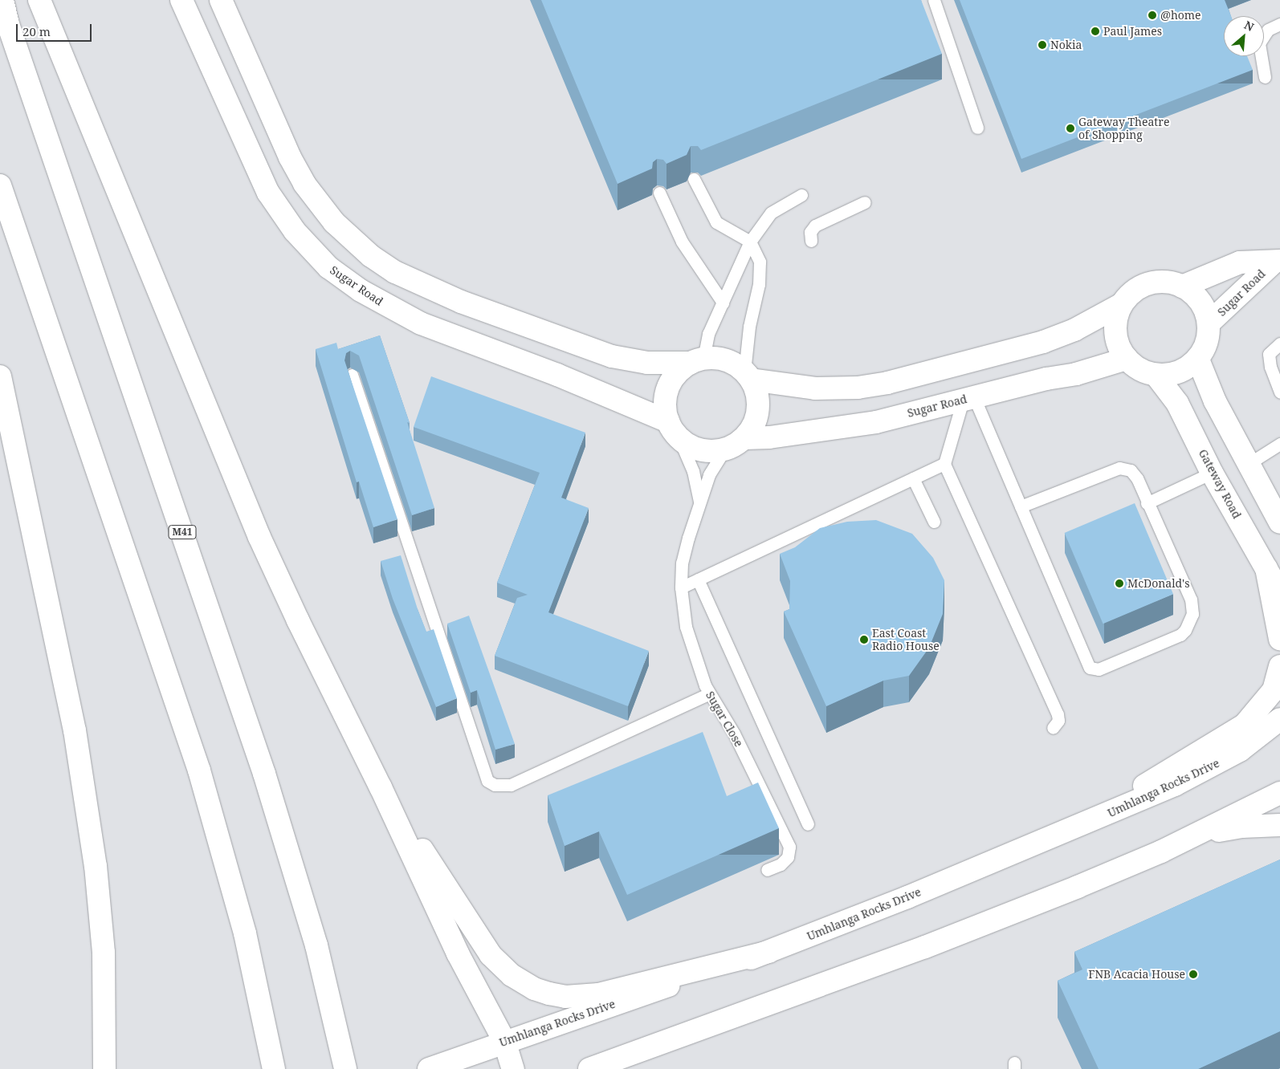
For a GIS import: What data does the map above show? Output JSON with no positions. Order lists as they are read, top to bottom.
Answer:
{
  "streets": {
    "main road": [
      "Sugar Road",
      "Gateway Road",
      "M41",
      "Umhlanga Rocks Drive"
    ],
    "lane": ["Sugar Close"]
  },
  "crossings": [
    ["Sugar Road", "Gateway Road"],
    ["Sugar Road", "Sugar Close"]
  ],
  "places": [
    "@home",
    "Paul James",
    "Nokia",
    "Gateway Theatre of Shopping",
    "McDonald's",
    "East Coast Radio House",
    "FNB Acacia House"
  ],
  "scale_bar": "20 m",
  "north": "top right"
}
